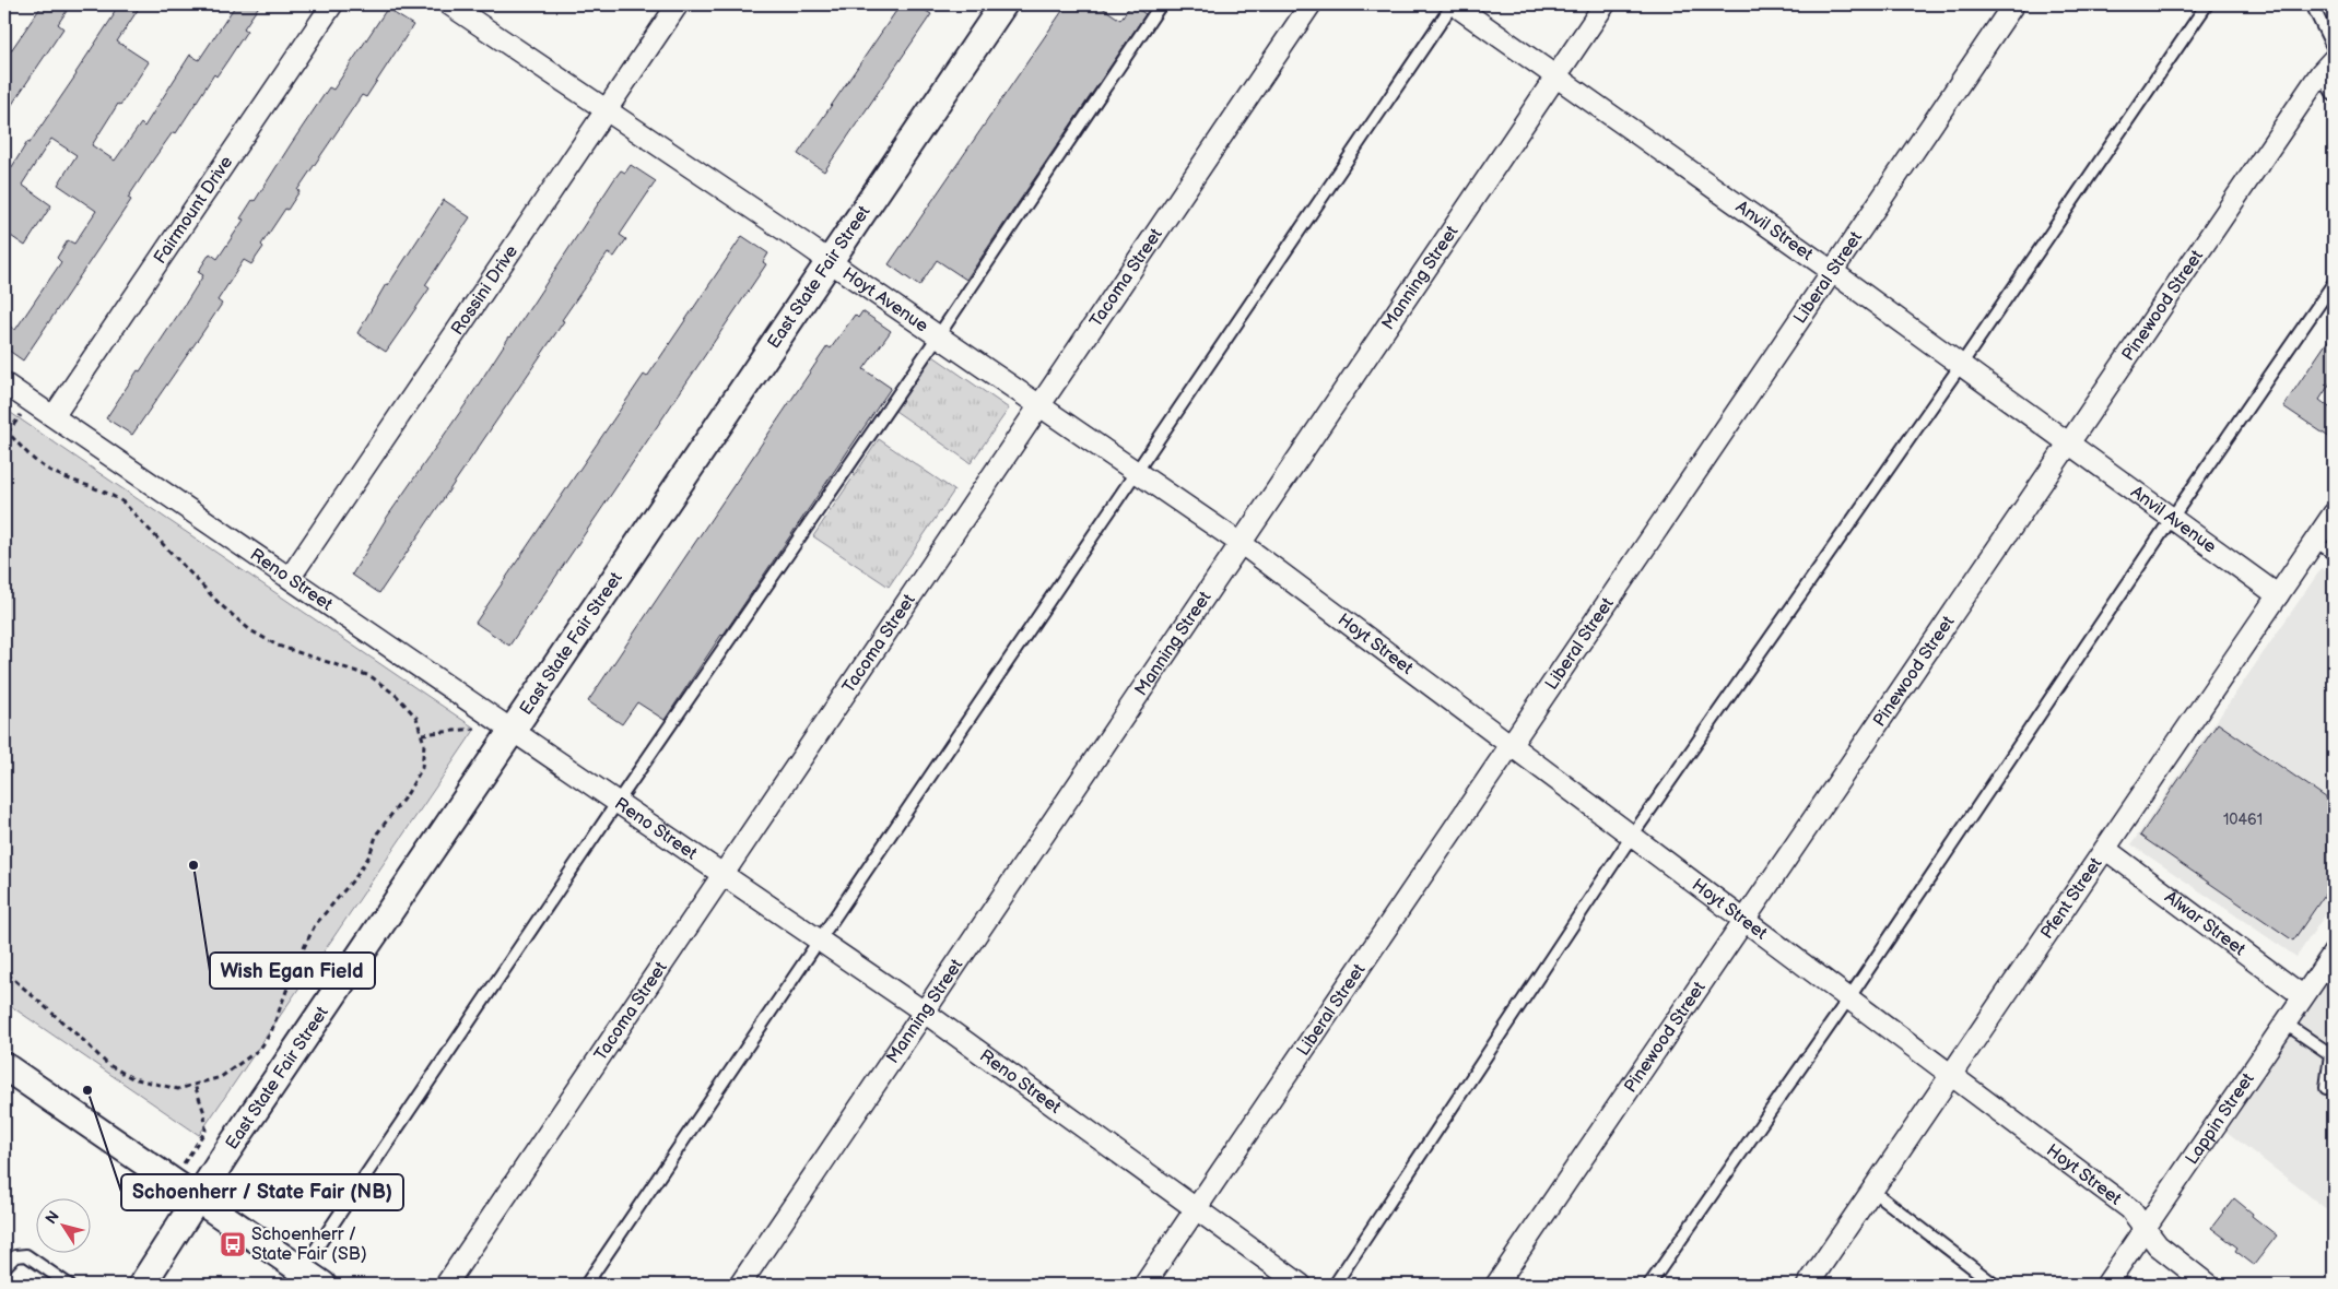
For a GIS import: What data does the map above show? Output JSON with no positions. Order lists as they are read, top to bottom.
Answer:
{
  "streets": {
    "street": [
      "Fairmount Drive",
      "Anvil Street",
      "East State Fair Street",
      "Tacoma Street",
      "Manning Street",
      "Liberal Street",
      "Rossini Drive",
      "Hoyt Avenue",
      "Pinewood Street",
      "Anvil Avenue",
      "Reno Street",
      "Hoyt Street",
      "Pfent Street",
      "Alwar Street",
      "Lappin Street"
    ]
  },
  "crossings": [
    ["Fairmount Drive", "Reno Street"],
    ["Anvil Street", "Manning Street"],
    ["Anvil Street", "Liberal Street"],
    ["Anvil Street", "Pinewood Street"],
    ["Anvil Street", "Anvil Avenue"],
    ["East State Fair Street", "Hoyt Avenue"],
    ["East State Fair Street", "Reno Street"],
    ["Tacoma Street", "Hoyt Avenue"],
    ["Tacoma Street", "Reno Street"],
    ["Manning Street", "Hoyt Avenue"],
    ["Manning Street", "Reno Street"],
    ["Manning Street", "Hoyt Street"],
    ["Liberal Street", "Reno Street"],
    ["Liberal Street", "Hoyt Street"],
    ["Rossini Drive", "Hoyt Avenue"],
    ["Rossini Drive", "Reno Street"],
    ["Hoyt Avenue", "Hoyt Street"],
    ["Pinewood Street", "Anvil Avenue"],
    ["Pinewood Street", "Hoyt Street"],
    ["Anvil Avenue", "Pfent Street"],
    ["Hoyt Street", "Pfent Street"],
    ["Hoyt Street", "Lappin Street"],
    ["Pfent Street", "Alwar Street"],
    ["Alwar Street", "Lappin Street"]
  ],
  "places": {
    "other": ["Wish Egan Field", "Schoenherr / State Fair (NB)"],
    "bus stop": ["Schoenherr / State Fair (SB)"]
  },
  "house_numbers": ["10461"],
  "north": "top left"
}
